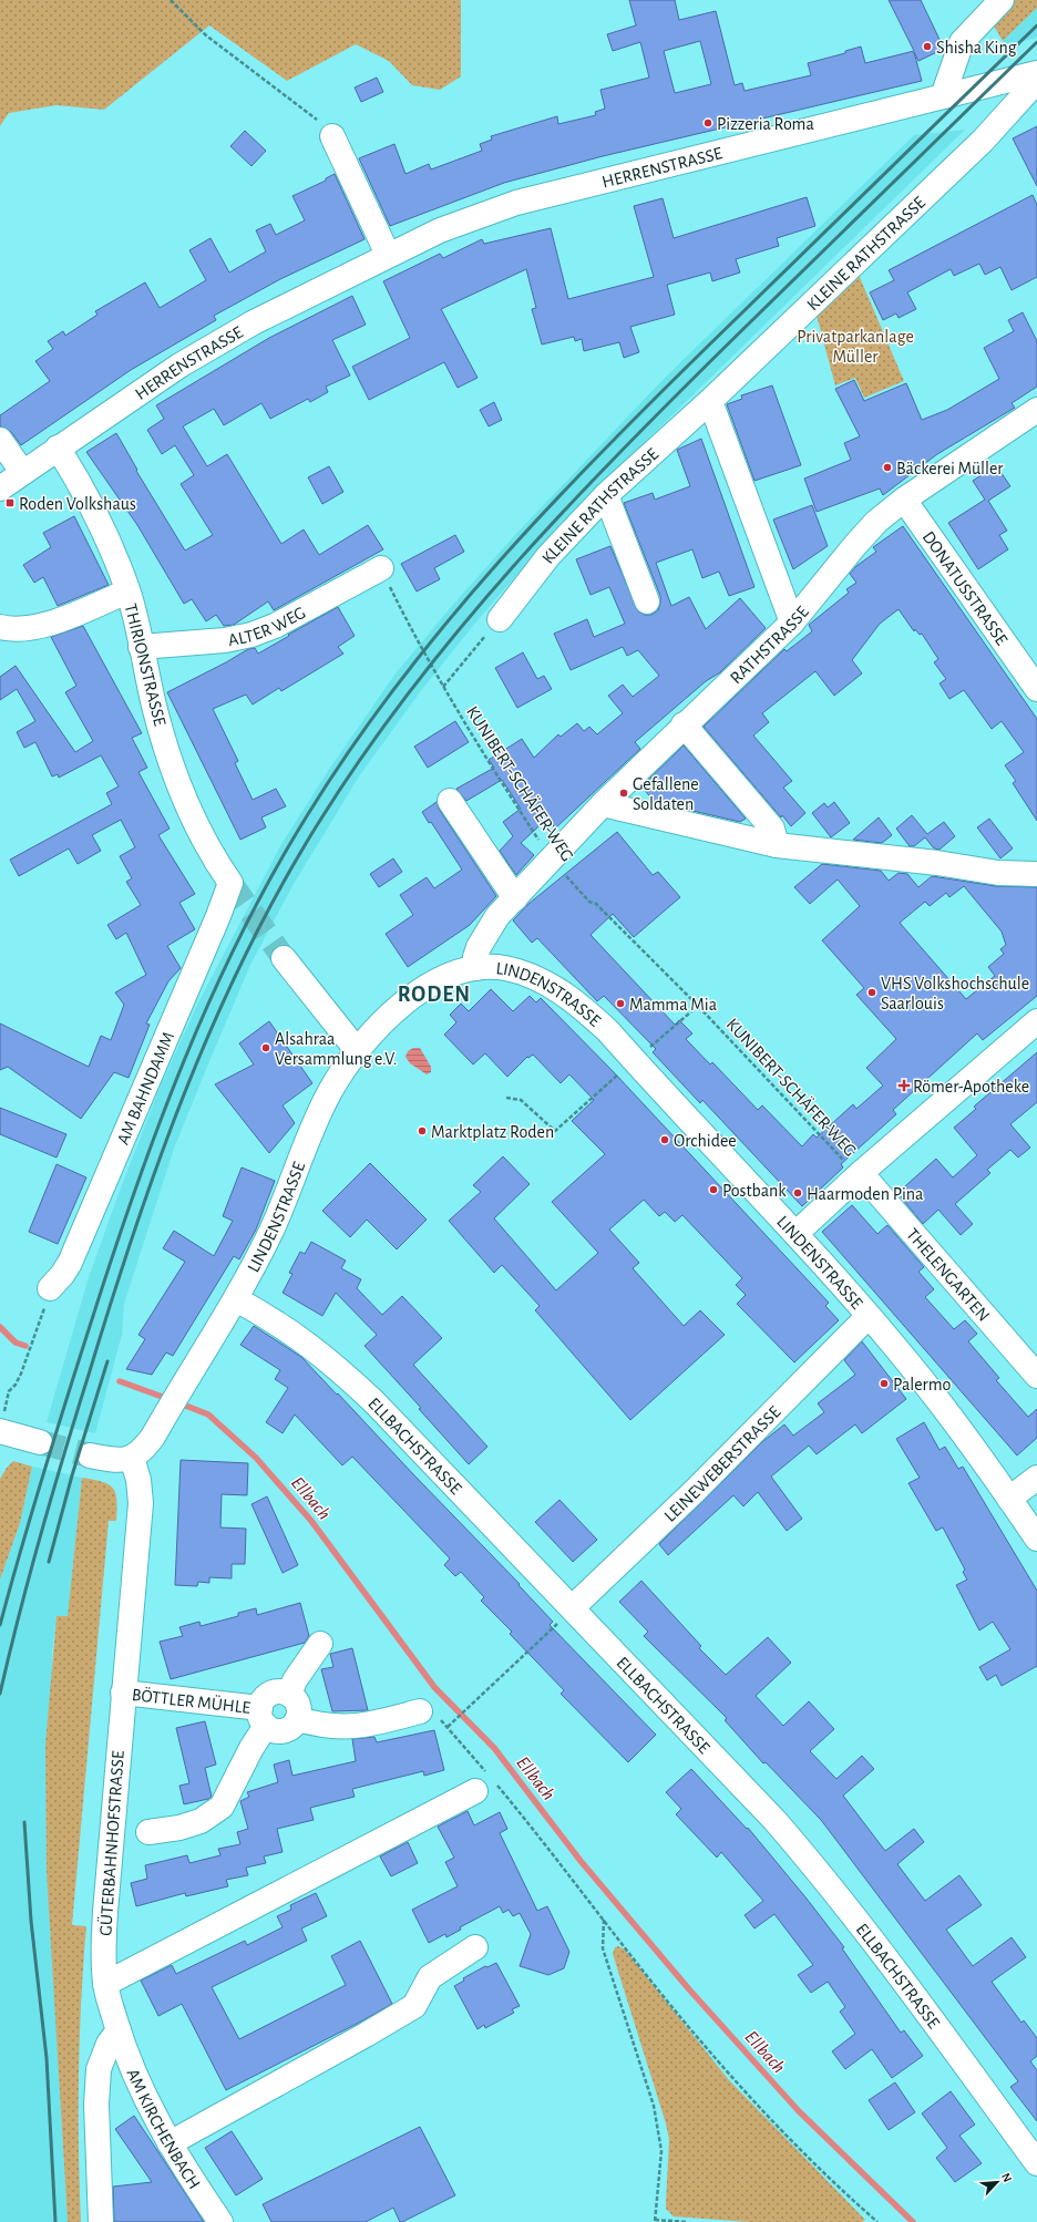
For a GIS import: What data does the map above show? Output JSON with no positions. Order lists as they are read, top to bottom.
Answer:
{
  "streets": {
    "street": [
      "HERRENSTRASSE",
      "KLEINE RATHSTRASSE",
      "DONATUSSTRASSE",
      "ALTER WEG",
      "RATHSTRASSE",
      "THIRIONSTRASSE",
      "LINDENSTRASSE",
      "AM BAHNDAMM",
      "THELENGARTEN",
      "ELLBACHSTRASSE",
      "LEINEWEBERSTRASSE",
      "BÖTTLER MÜHLE",
      "GÜTERBAHNHOFSTRASSE",
      "AM KIRCHENBACH"
    ],
    "path": ["KUNIBERT-SCHÄFER-WEG"]
  },
  "crossings": [
    ["HERRENSTRASSE", "THIRIONSTRASSE"],
    ["DONATUSSTRASSE", "RATHSTRASSE"],
    ["ALTER WEG", "THIRIONSTRASSE"],
    ["ALTER WEG", "KUNIBERT-SCHÄFER-WEG"],
    ["RATHSTRASSE", "KUNIBERT-SCHÄFER-WEG"],
    ["RATHSTRASSE", "LINDENSTRASSE"],
    ["THIRIONSTRASSE", "AM BAHNDAMM"],
    ["KUNIBERT-SCHÄFER-WEG", "THELENGARTEN"],
    ["LINDENSTRASSE", "ELLBACHSTRASSE"],
    ["LINDENSTRASSE", "LEINEWEBERSTRASSE"],
    ["LINDENSTRASSE", "GÜTERBAHNHOFSTRASSE"],
    ["ELLBACHSTRASSE", "LEINEWEBERSTRASSE"],
    ["BÖTTLER MÜHLE", "GÜTERBAHNHOFSTRASSE"],
    ["GÜTERBAHNHOFSTRASSE", "AM KIRCHENBACH"]
  ],
  "districts": ["RODEN"],
  "water": ["Ellbach"],
  "parks": ["Privatparkanlage Müller"],
  "places": {
    "other": [
      "Shisha King",
      "Pizzeria Roma",
      "Bäckerei Müller",
      "Gefallene Soldaten",
      "VHS Volkshochschule Saarlouis",
      "Mamma Mia",
      "Alsahraa Versammlung e.V.",
      "Marktplatz Roden",
      "Orchidee",
      "Postbank",
      "Haarmoden Pina",
      "Palermo"
    ],
    "transit": ["Roden Volkshaus"],
    "health": ["Römer-Apotheke"]
  },
  "north": "top right"
}
